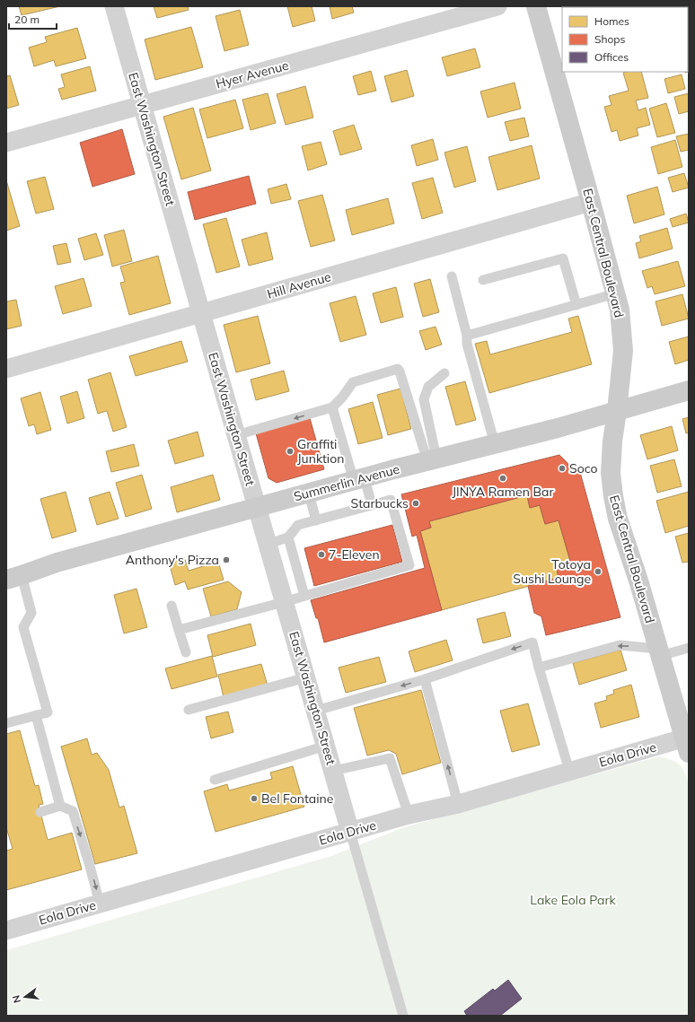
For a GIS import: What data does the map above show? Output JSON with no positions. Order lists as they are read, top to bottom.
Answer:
{
  "streets": {
    "street": [
      "Hyer Avenue",
      "East Washington Street",
      "East Central Boulevard",
      "Hill Avenue",
      "Summerlin Avenue",
      "Eola Drive"
    ]
  },
  "crossings": [
    ["Hyer Avenue", "East Washington Street"],
    ["East Washington Street", "Hill Avenue"],
    ["East Washington Street", "Summerlin Avenue"],
    ["East Washington Street", "Eola Drive"],
    ["East Central Boulevard", "Hill Avenue"],
    ["East Central Boulevard", "Summerlin Avenue"],
    ["East Central Boulevard", "Eola Drive"]
  ],
  "parks": ["Lake Eola Park"],
  "places": [
    "Graffiti Junktion",
    "Soco",
    "JINYA Ramen Bar",
    "Starbucks",
    "7-Eleven",
    "Anthony's Pizza",
    "Totoya Sushi Lounge",
    "Bel Fontaine"
  ],
  "legend": ["Homes", "Shops", "Offices"],
  "scale_bar": "20 m",
  "north": "left"
}
